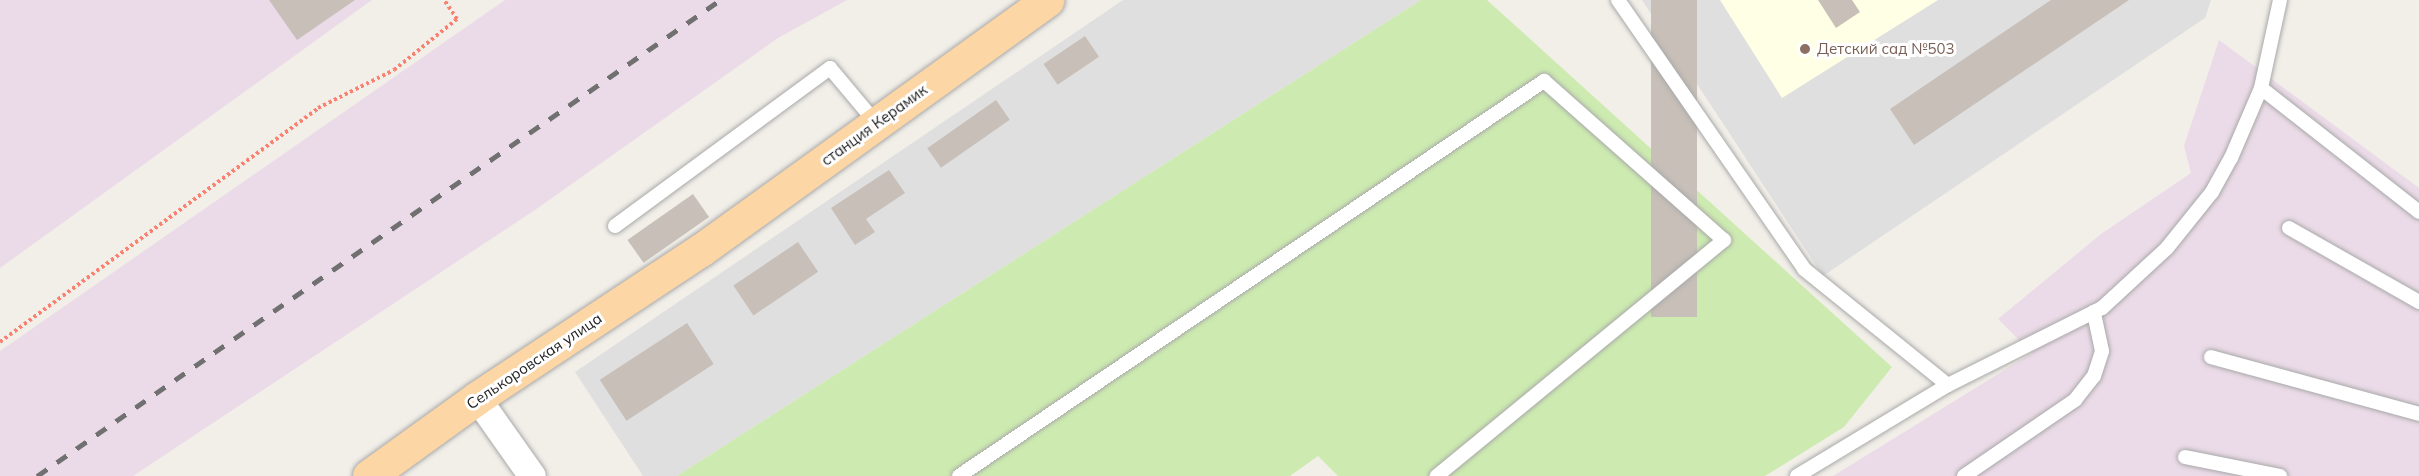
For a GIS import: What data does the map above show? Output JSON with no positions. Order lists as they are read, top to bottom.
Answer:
{
  "streets": {
    "main road": ["станция Керамик", "Селькоровская улица"]
  },
  "crossings": [
    ["станция Керамик", "Селькоровская улица"]
  ],
  "places": ["Детский сад №503"]
}
